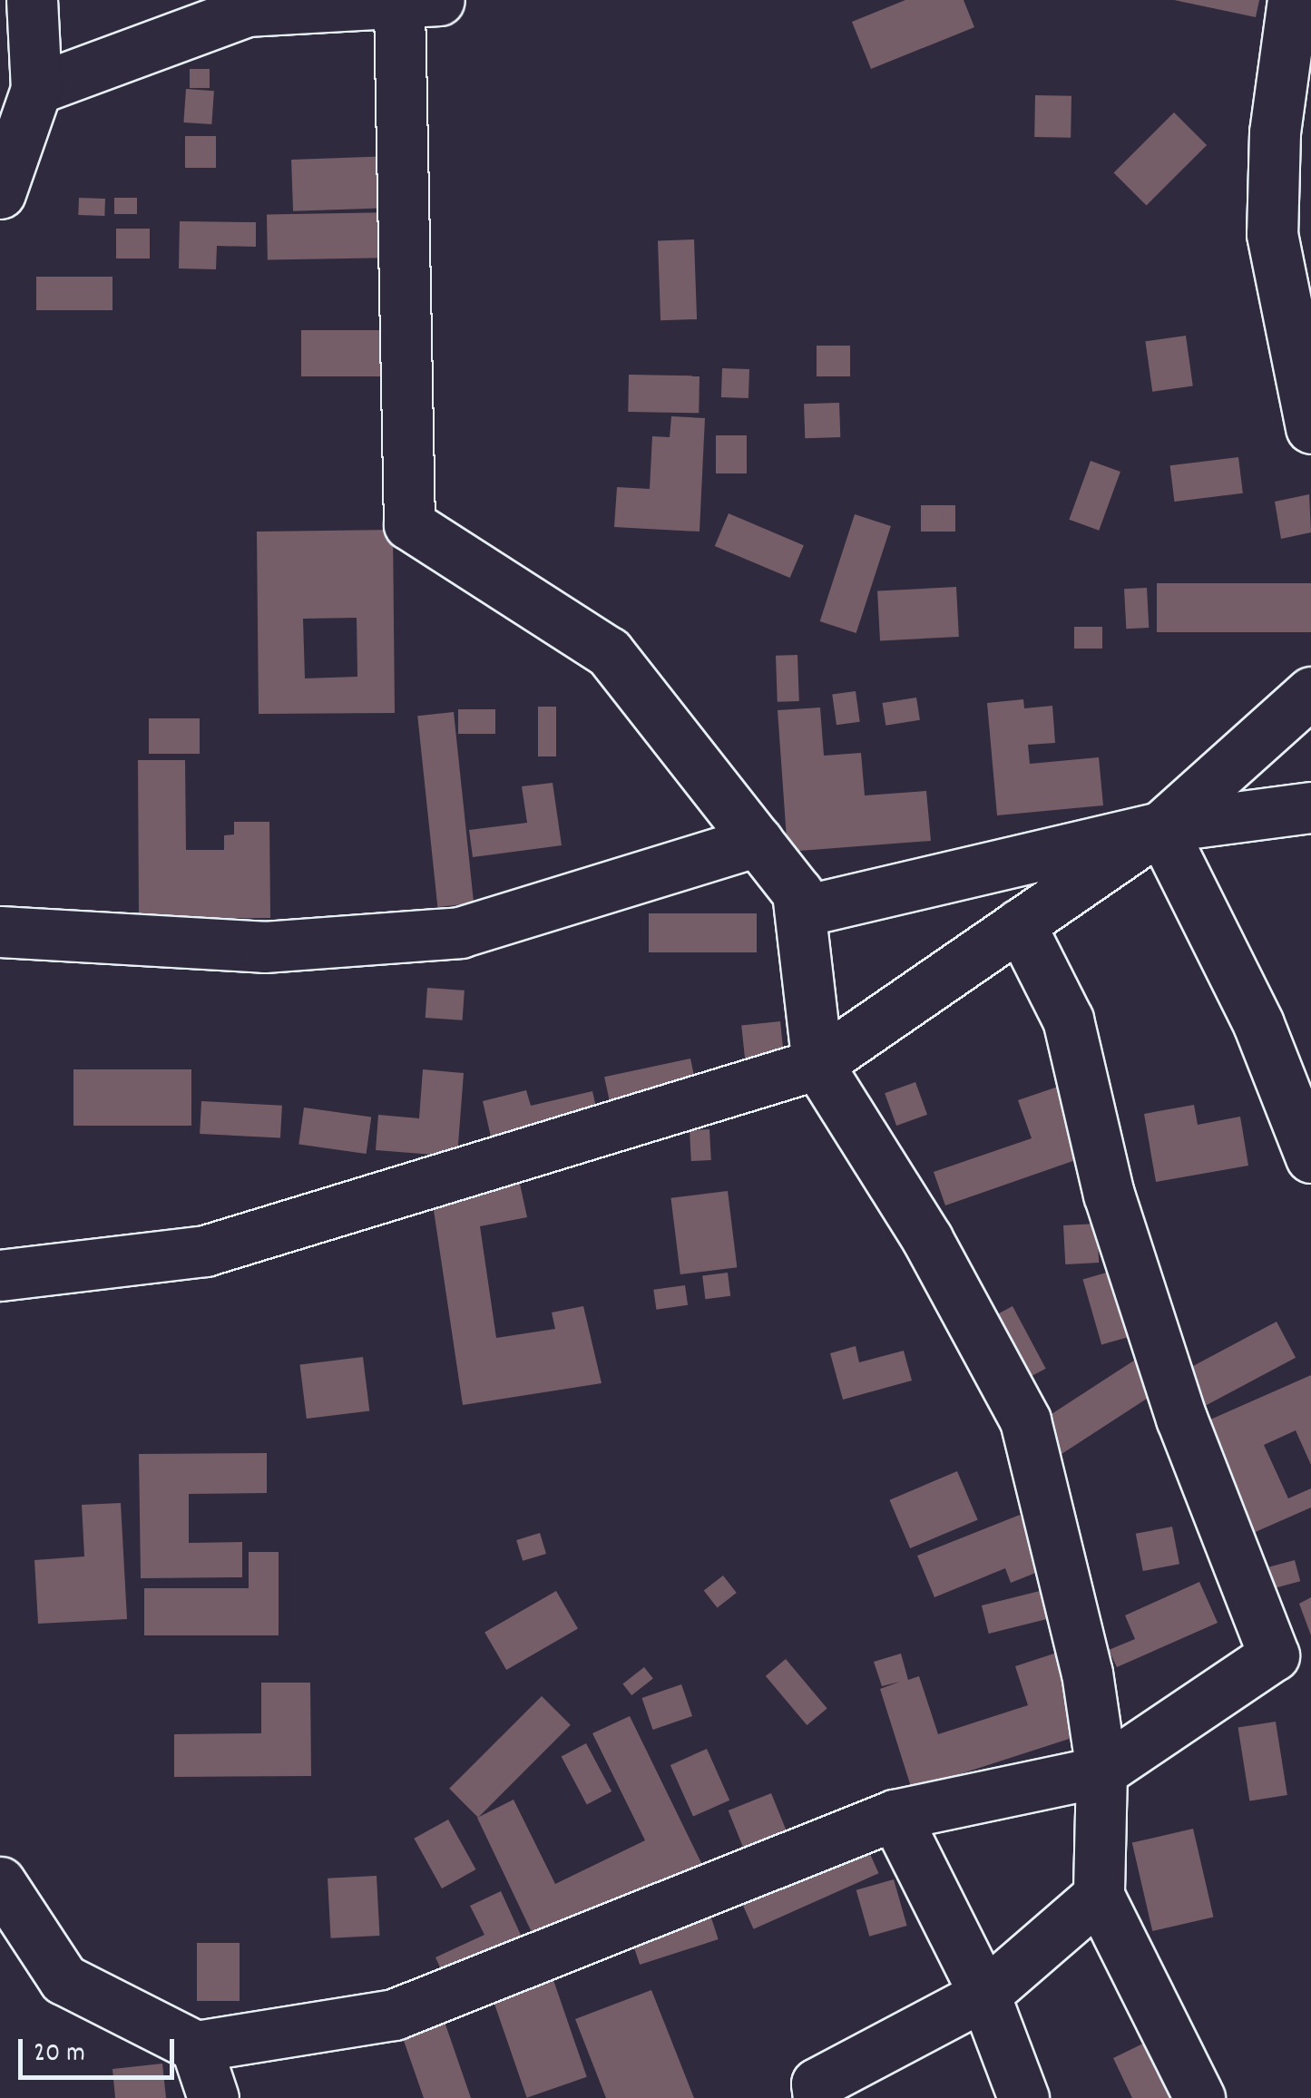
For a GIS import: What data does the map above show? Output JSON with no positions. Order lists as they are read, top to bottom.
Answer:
{
  "scale_bar": "20 m"
}
